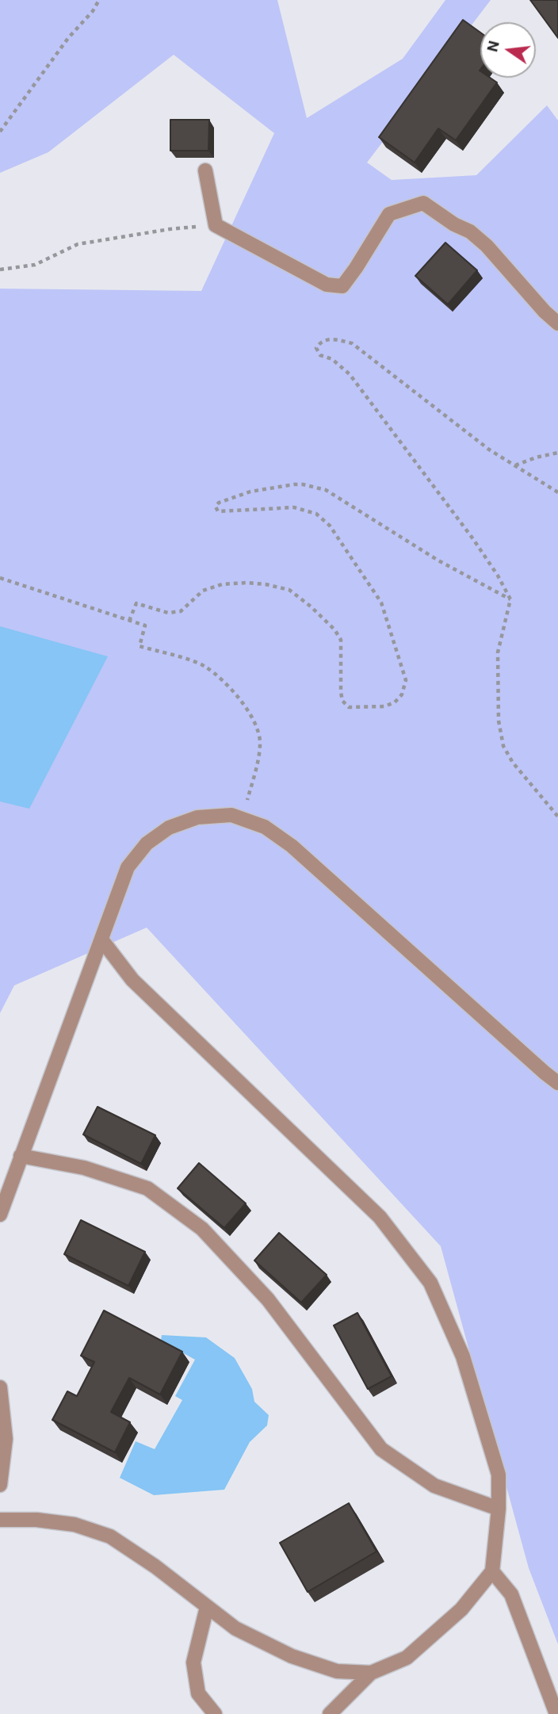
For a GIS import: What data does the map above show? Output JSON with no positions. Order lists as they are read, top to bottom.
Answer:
{
  "north": "left"
}
